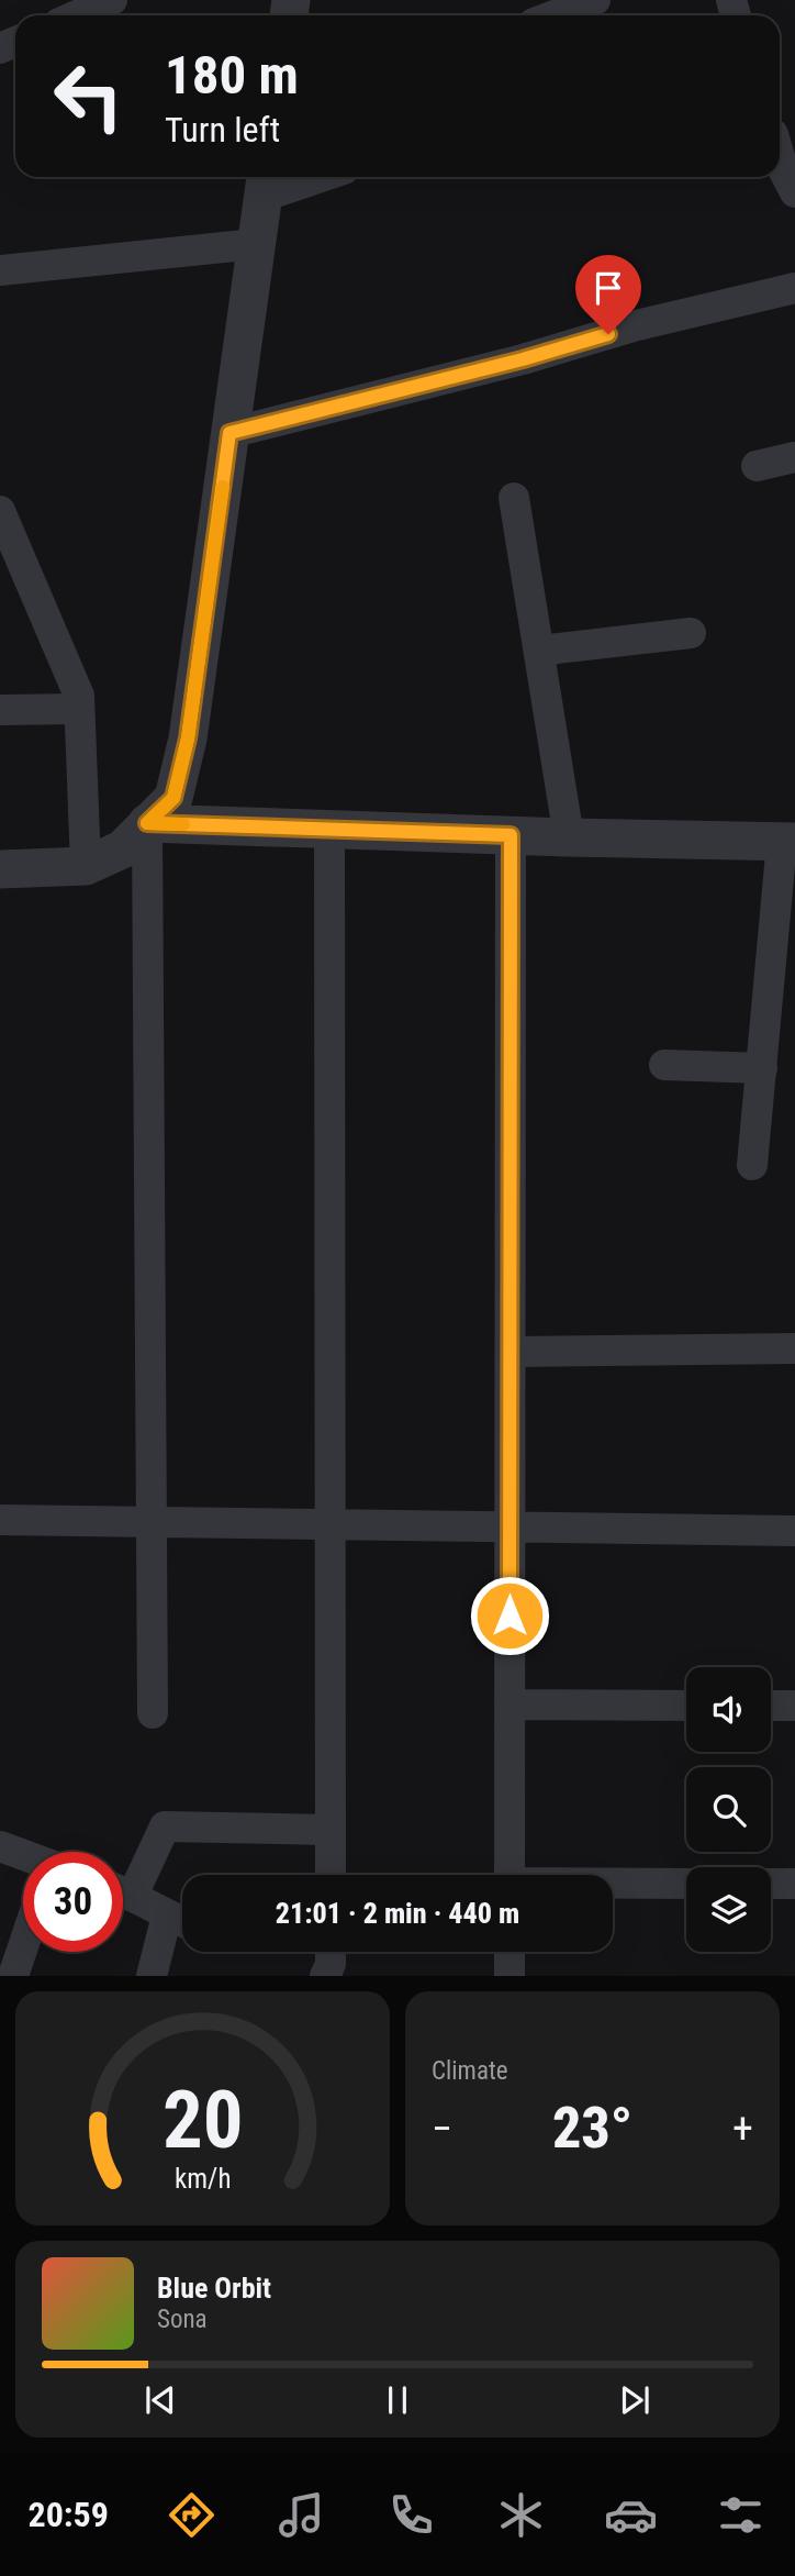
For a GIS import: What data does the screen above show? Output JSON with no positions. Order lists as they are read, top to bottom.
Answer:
{
  "page": {
    "turn": ["180 m", "Turn left"],
    "limit": "30",
    "trip": "21:01 · 2 min · 440 m",
    "tile": "Climate",
    "heat": ["−", "23°", "+"],
    "song": ["Blue Orbit", "Sona"],
    "tabs": "20:59",
    "gauge": ["20", "km/h"]
  }
}
